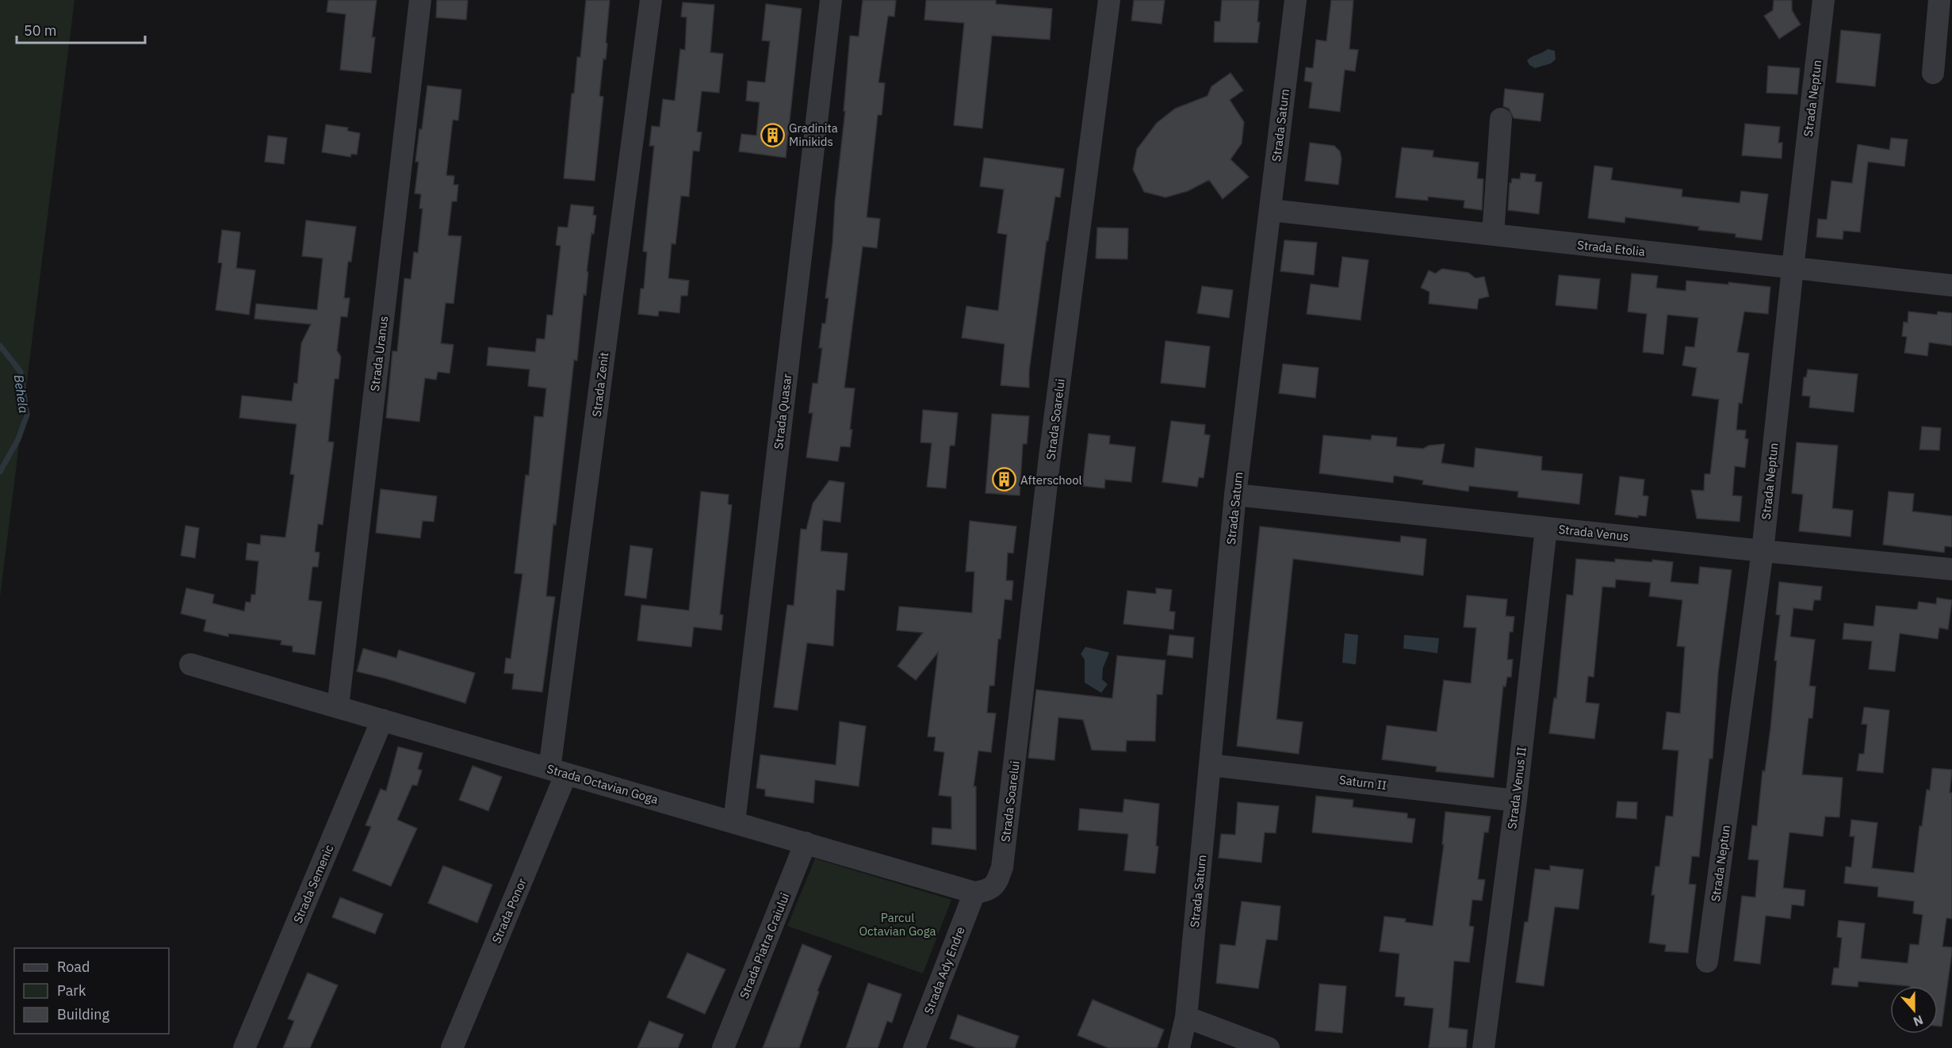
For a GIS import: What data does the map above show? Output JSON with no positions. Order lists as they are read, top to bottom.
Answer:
{
  "streets": {
    "street": [
      "Strada Neptun",
      "Strada Saturn",
      "Strada Etolia",
      "Strada Uranus",
      "Strada Zenit",
      "Strada Quasar",
      "Strada Soarelui",
      "Strada Venus",
      "Saturn II",
      "Strada Octavian Goga",
      "Strada Venus II",
      "Strada Semenic",
      "Strada Ponor",
      "Strada Piatra Craiului",
      "Strada Ady Endre"
    ]
  },
  "crossings": [
    ["Strada Neptun", "Strada Etolia"],
    ["Strada Neptun", "Strada Venus"],
    ["Strada Saturn", "Strada Etolia"],
    ["Strada Saturn", "Strada Venus"],
    ["Strada Saturn", "Saturn II"],
    ["Strada Uranus", "Strada Octavian Goga"],
    ["Strada Zenit", "Strada Octavian Goga"],
    ["Strada Zenit", "Strada Ponor"],
    ["Strada Quasar", "Strada Octavian Goga"],
    ["Strada Soarelui", "Strada Octavian Goga"],
    ["Strada Soarelui", "Strada Ady Endre"],
    ["Strada Venus", "Strada Venus II"],
    ["Saturn II", "Strada Venus II"],
    ["Strada Octavian Goga", "Strada Semenic"],
    ["Strada Octavian Goga", "Strada Ponor"],
    ["Strada Octavian Goga", "Strada Piatra Craiului"],
    ["Strada Octavian Goga", "Strada Ady Endre"]
  ],
  "water": ["Behela"],
  "parks": ["Parcul Octavian Goga"],
  "places": {
    "building": ["Gradinita Minikids", "Afterschool"]
  },
  "legend": ["Road", "Park", "Building"],
  "scale_bar": "50 m",
  "north": "bottom"
}
